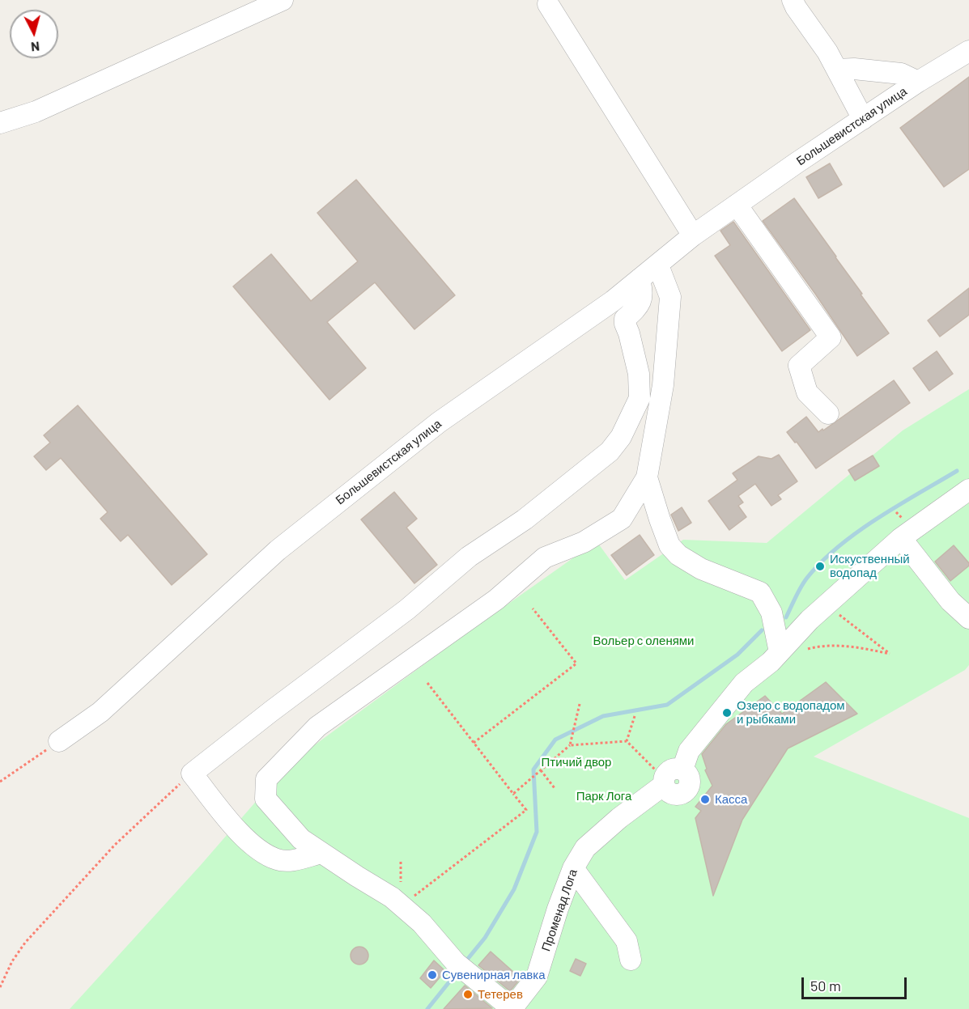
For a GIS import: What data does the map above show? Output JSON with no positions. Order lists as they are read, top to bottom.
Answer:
{
  "streets": {
    "street": ["Большевистская улица", "Променад Лога"]
  },
  "parks": ["Вольер с оленями", "Птичий двор", "Парк Лога"],
  "places": [
    "Искуственный водопад",
    "Озеро с водопадом и рыбками",
    "Касса",
    "Сувенирная лавка",
    "Тетерев"
  ],
  "scale_bar": "50 m",
  "north": "bottom"
}
